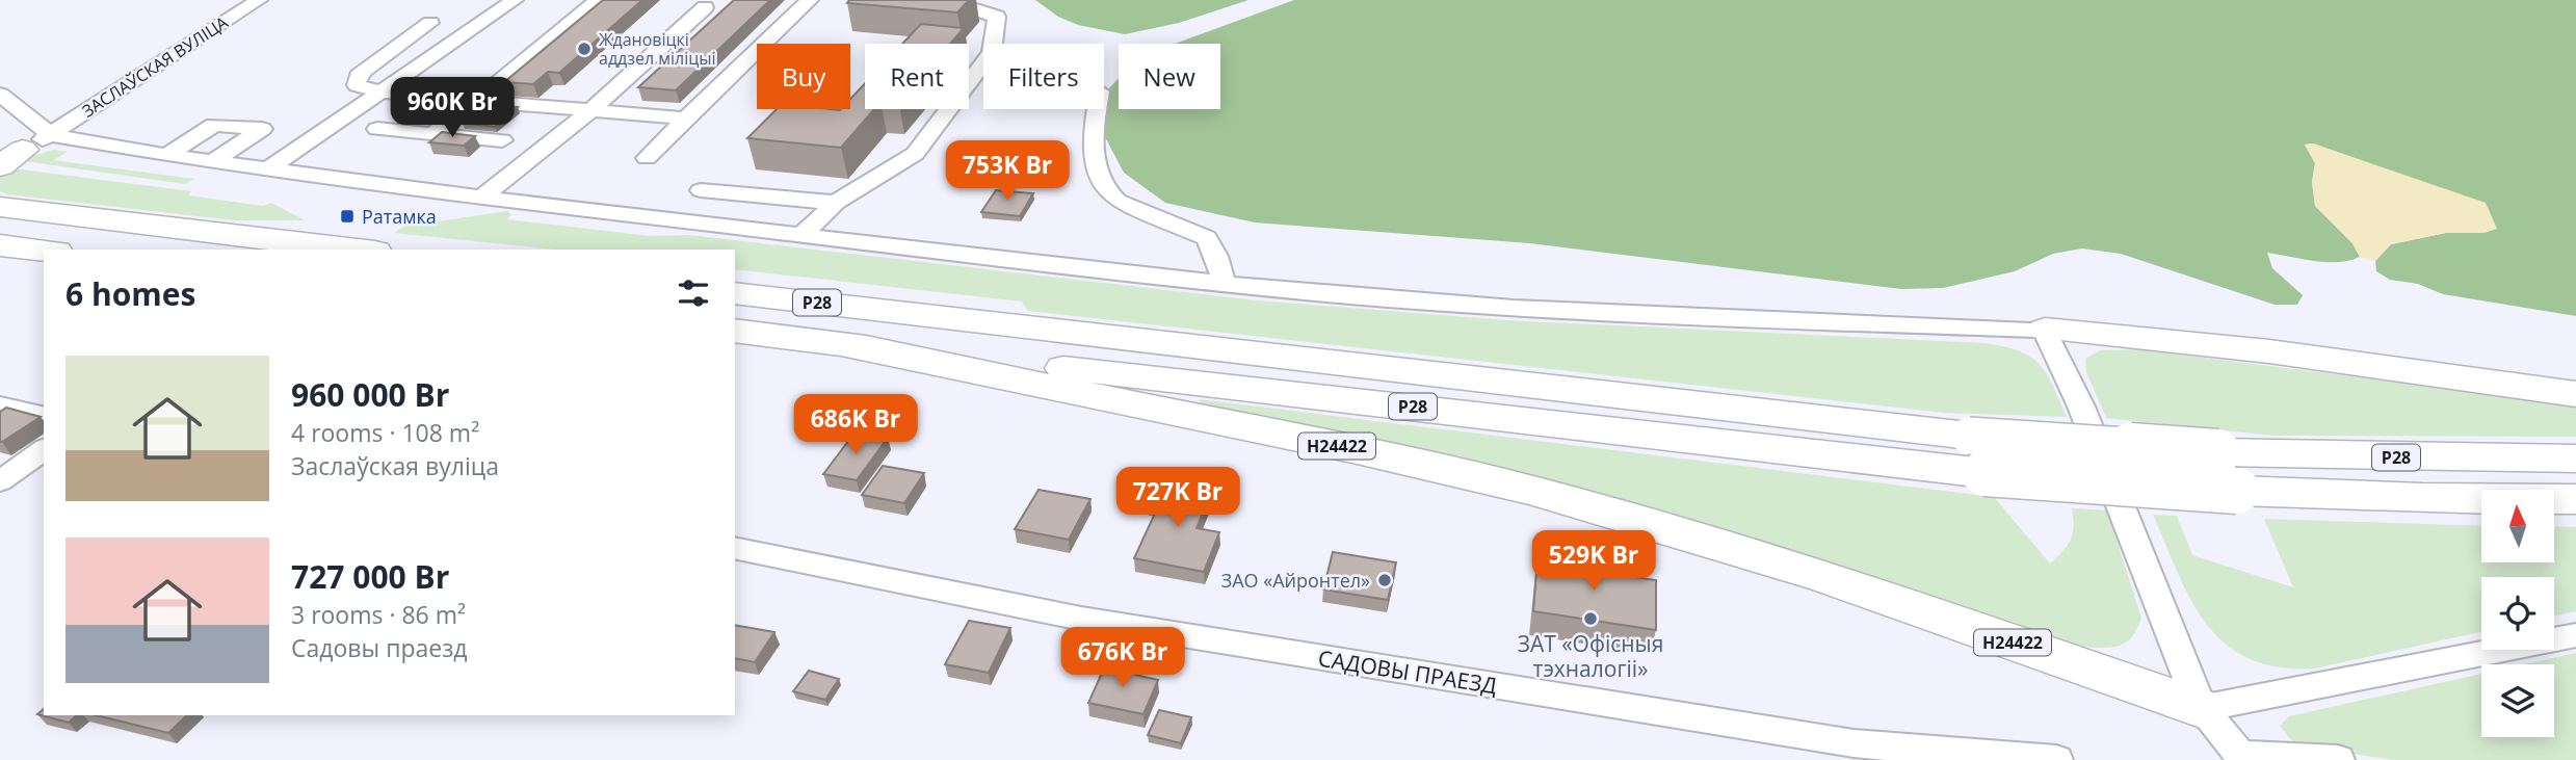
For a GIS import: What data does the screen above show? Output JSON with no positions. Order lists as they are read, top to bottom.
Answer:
{
  "streets": {
    "highway": ["Р28", "Н24422"],
    "street": ["ЗАСЛАЎСКАЯ ВУЛІЦА", "САДОВЫ ПРАЕЗД"]
  },
  "crossings": [
    ["Р28", "Н24422"]
  ],
  "places": {
    "other": ["Ждановіцкі аддзел міліцыі", "ЗАО «Айронтел»", "ЗАТ «Офісныя тэхналогіі»"],
    "transit": ["Ратамка"]
  },
  "north": "top",
  "page": {
    "chip": [
      "Buy",
      "Rent",
      "Filters",
      "New"
    ],
    "price": [
      "960K Br",
      "753K Br",
      "686K Br",
      "727K Br",
      "529K Br",
      "676K Br"
    ],
    "heading": "6 homes",
    "list": [
      {
        "name": "960 000 Br",
        "note": "4 rooms · 108 m² · Заслаўская вуліца"
      },
      {
        "name": "727 000 Br",
        "note": "3 rooms · 86 m² · Садовы праезд"
      }
    ]
  }
}
